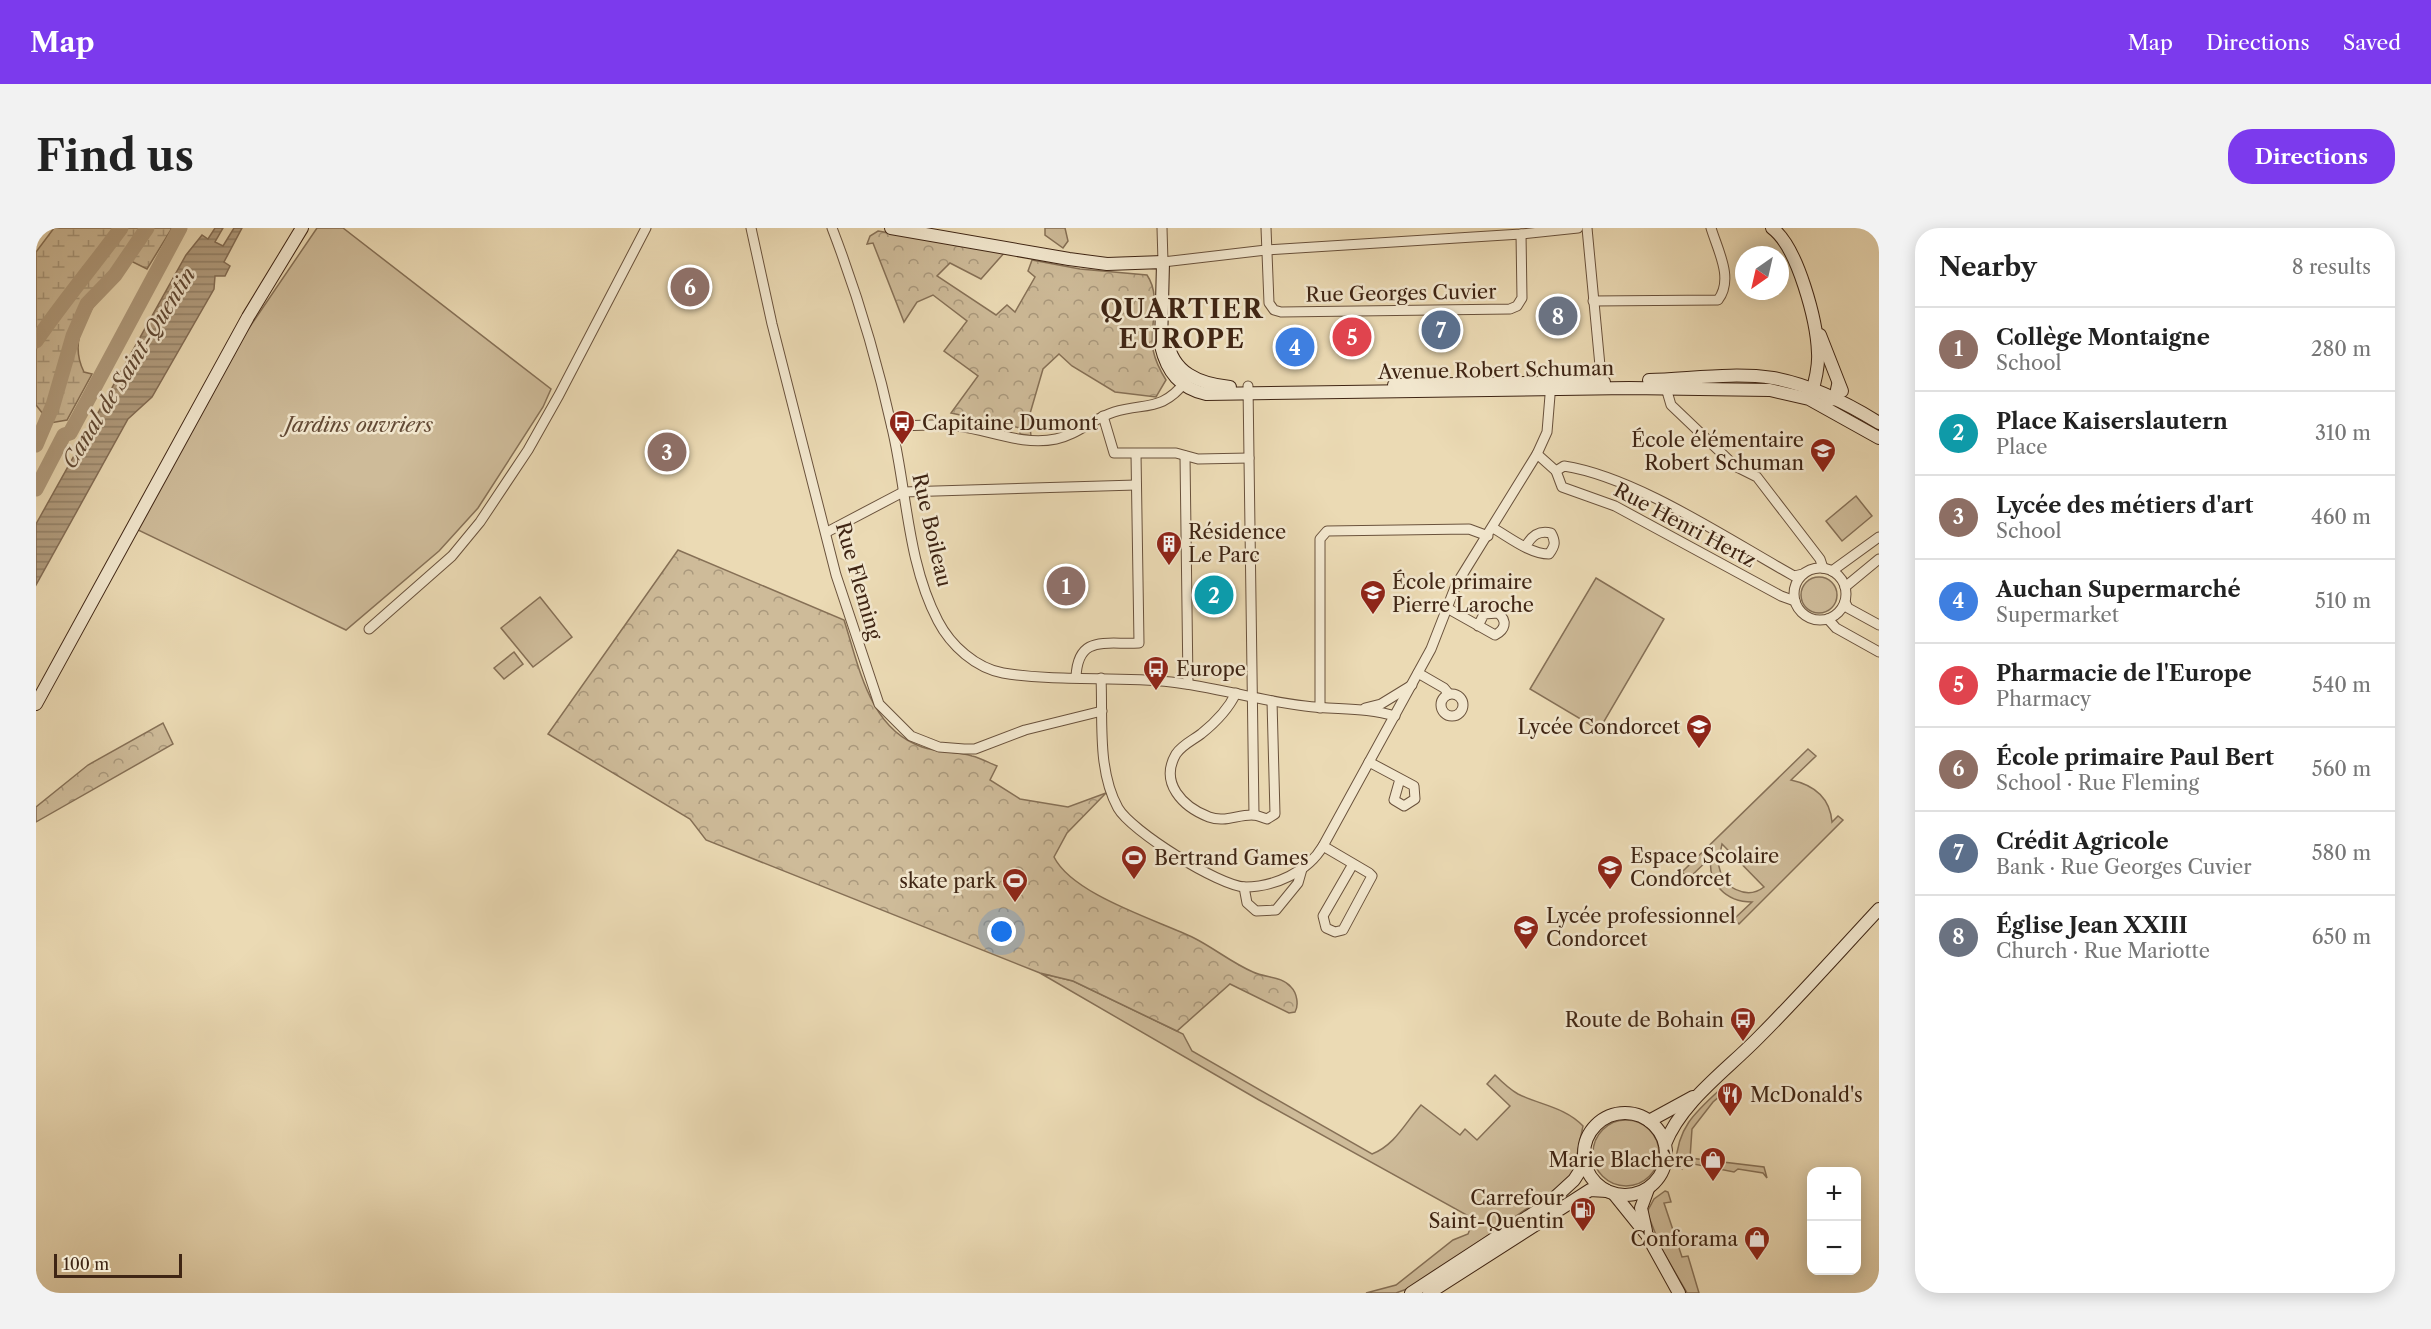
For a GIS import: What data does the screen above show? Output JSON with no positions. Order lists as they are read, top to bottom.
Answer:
{
  "streets": {
    "main road": ["Avenue Robert Schuman"],
    "street": [
      "Rue Georges Cuvier",
      "Rue Henri Hertz",
      "Rue Boileau",
      "Rue Fleming"
    ]
  },
  "districts": ["QUARTIER EUROPE"],
  "water": ["Canal de Saint-Quentin"],
  "parks": ["Jardins ouvriers"],
  "places": {
    "bus stop": ["Capitaine Dumont", "Europe", "Route de Bohain"],
    "school or university": [
      "École élémentaire Robert Schuman",
      "École primaire Pierre Laroche",
      "Lycée Condorcet",
      "Espace Scolaire Condorcet",
      "Lycée professionnel Condorcet"
    ],
    "building": ["Résidence Le Parc"],
    "sports": ["Bertrand Games", "skate park"],
    "restaurant": ["McDonald's"],
    "shop": ["Marie Blachère", "Conforama"],
    "fuel station": ["Carrefour Saint-Quentin"]
  },
  "scale_bar": "100 m",
  "north": "bottom left",
  "page": {
    "header": "Map",
    "nav": ["Map", "Directions", "Saved"],
    "buttons": "Directions",
    "title": "Find us",
    "heading": ["Nearby", "8 results"],
    "pins": [
      "6",
      "8",
      "7",
      "5",
      "4",
      "3",
      "1",
      "2"
    ],
    "list": [
      {
        "mark": "1",
        "name": "Collège Montaigne",
        "note": "School",
        "value": "280 m"
      },
      {
        "mark": "2",
        "name": "Place Kaiserslautern",
        "note": "Place",
        "value": "310 m"
      },
      {
        "mark": "3",
        "name": "Lycée des métiers d'art",
        "note": "School",
        "value": "460 m"
      },
      {
        "mark": "4",
        "name": "Auchan Supermarché",
        "note": "Supermarket",
        "value": "510 m"
      },
      {
        "mark": "5",
        "name": "Pharmacie de l'Europe",
        "note": "Pharmacy",
        "value": "540 m"
      },
      {
        "mark": "6",
        "name": "École primaire Paul Bert",
        "note": "School · Rue Fleming",
        "value": "560 m"
      },
      {
        "mark": "7",
        "name": "Crédit Agricole",
        "note": "Bank · Rue Georges Cuvier",
        "value": "580 m"
      },
      {
        "mark": "8",
        "name": "Église Jean XXIII",
        "note": "Church · Rue Mariotte",
        "value": "650 m"
      }
    ],
    "map_buttons": ["+", "−"],
    "scale": "100 m"
  }
}
